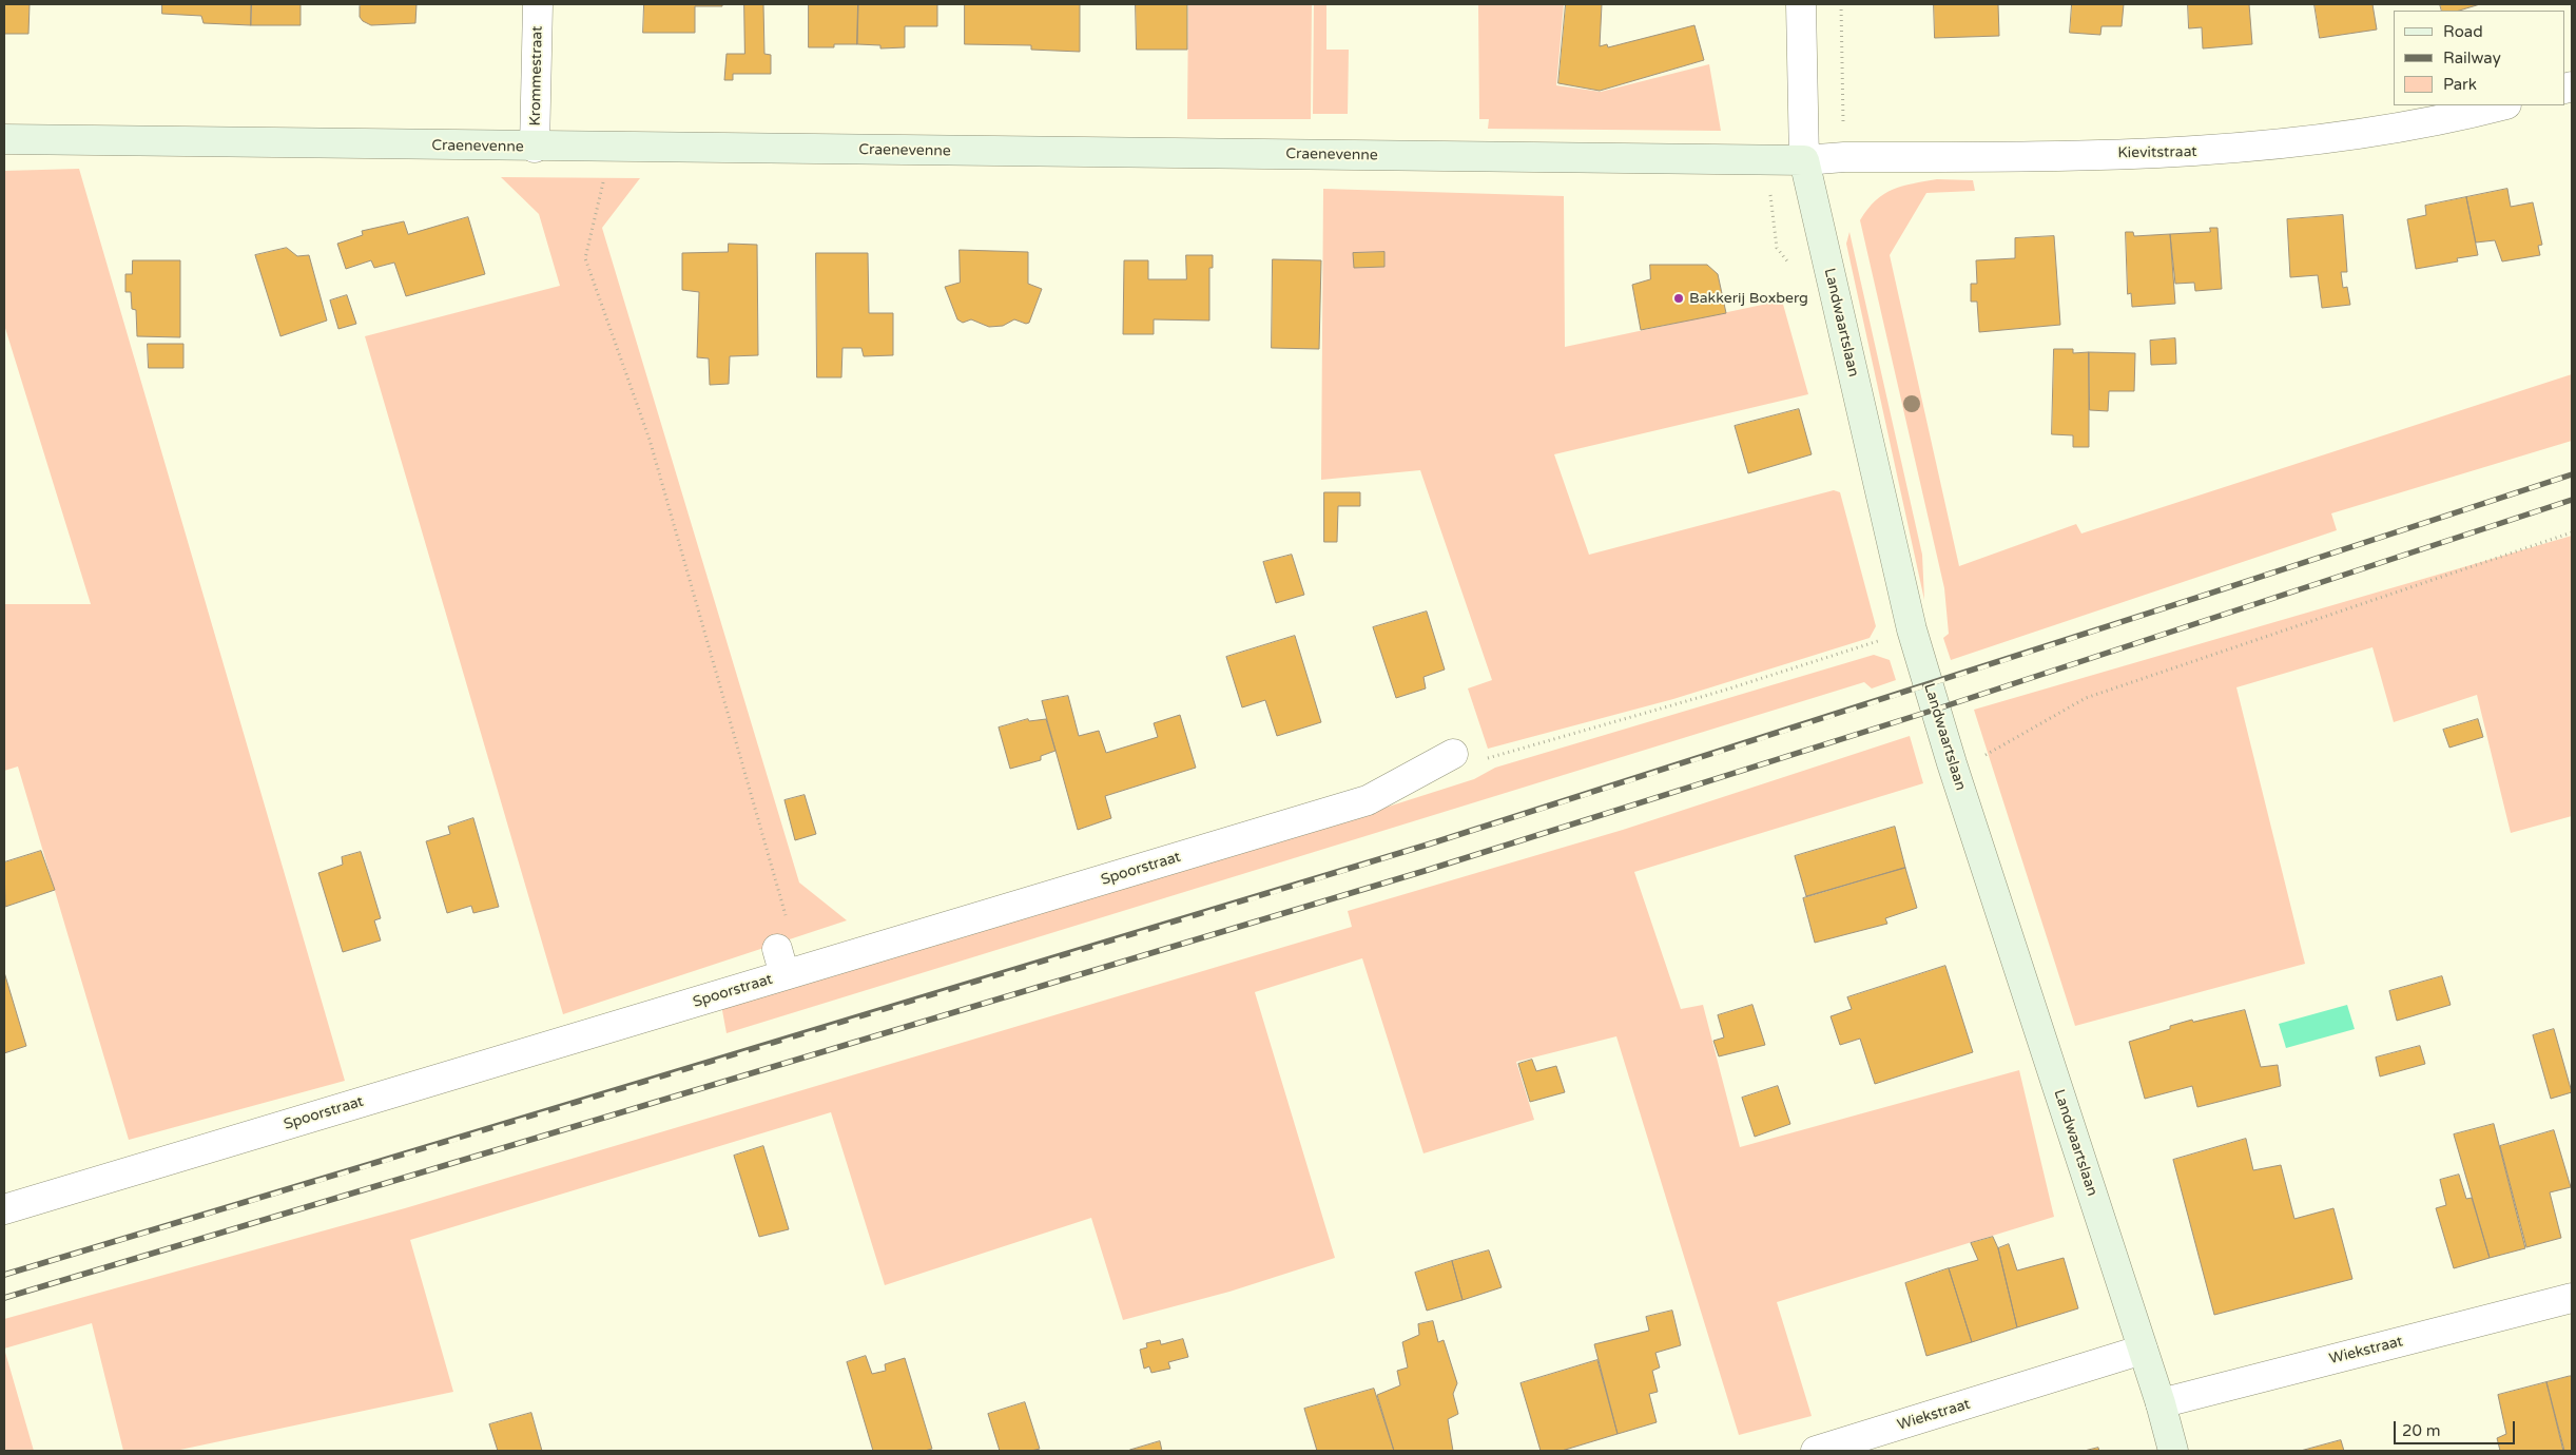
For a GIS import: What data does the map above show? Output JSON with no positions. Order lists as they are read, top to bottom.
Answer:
{
  "streets": {
    "street": [
      "Krommestraat",
      "Craenevenne",
      "Kievitstraat",
      "Landwaartslaan",
      "Spoorstraat",
      "Wiekstraat"
    ]
  },
  "crossings": [
    ["Krommestraat", "Craenevenne"],
    ["Craenevenne", "Kievitstraat"],
    ["Craenevenne", "Landwaartslaan"],
    ["Kievitstraat", "Landwaartslaan"],
    ["Landwaartslaan", "Wiekstraat"]
  ],
  "places": ["Bakkerij Boxberg"],
  "legend": ["Road", "Railway", "Park"],
  "scale_bar": "20 m"
}
